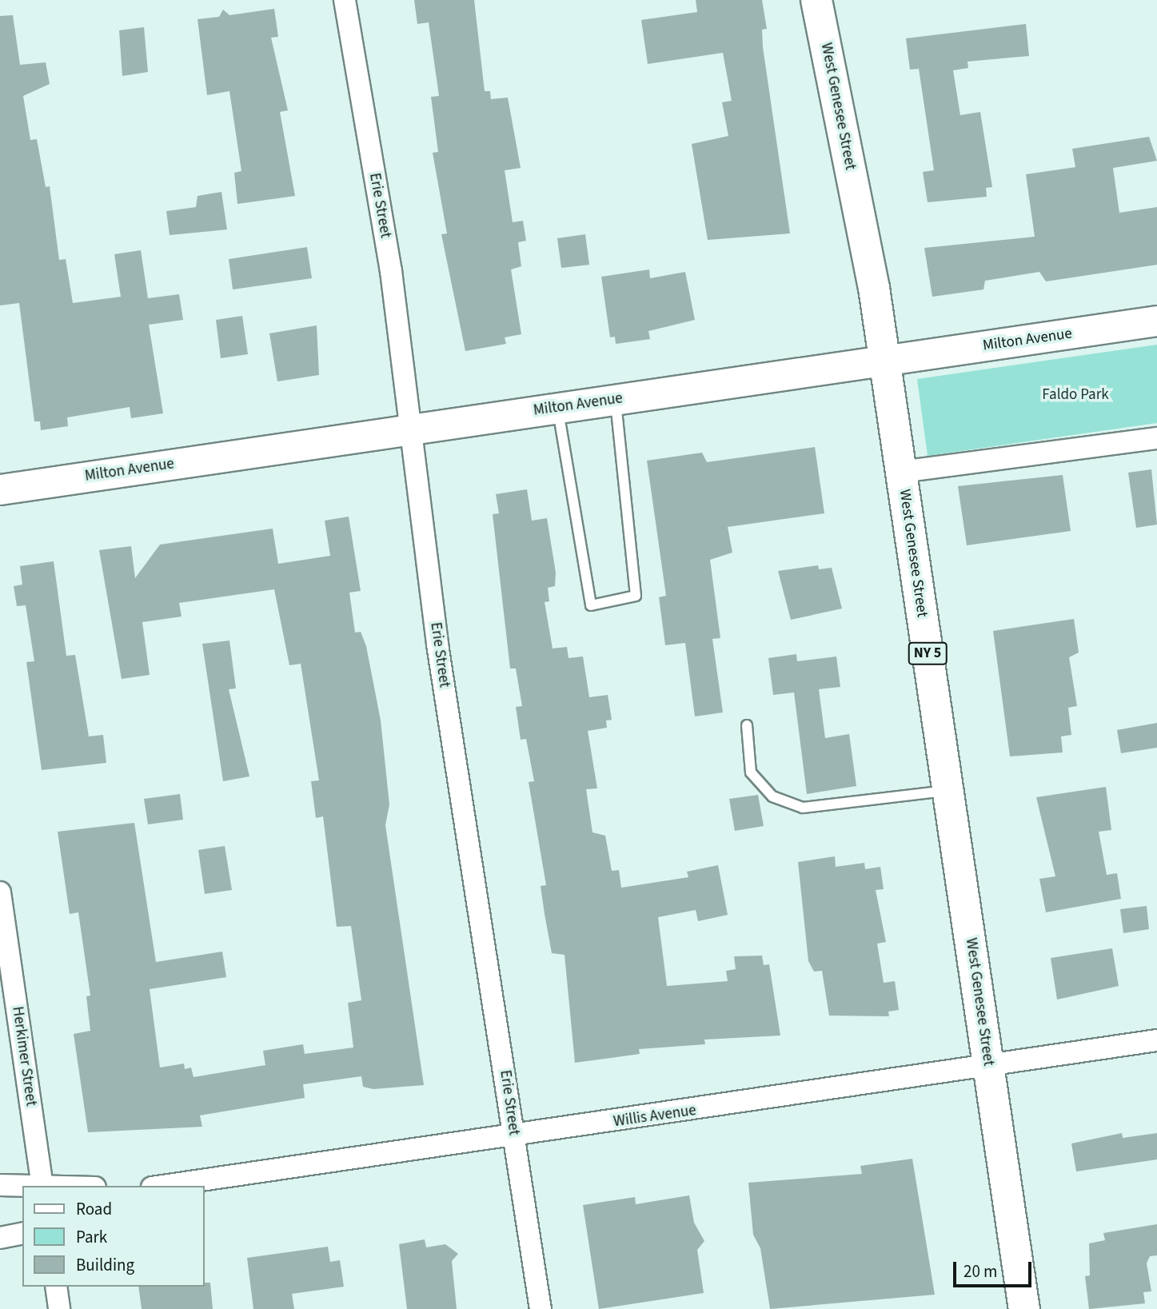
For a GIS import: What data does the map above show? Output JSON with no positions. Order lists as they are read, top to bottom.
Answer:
{
  "streets": {
    "main road": ["West Genesee Street", "NY 5"],
    "street": [
      "Erie Street",
      "Milton Avenue",
      "Herkimer Street",
      "Willis Avenue"
    ]
  },
  "crossings": [
    ["West Genesee Street", "Milton Avenue"],
    ["West Genesee Street", "Willis Avenue"],
    ["Erie Street", "Milton Avenue"],
    ["Erie Street", "Willis Avenue"]
  ],
  "parks": ["Faldo Park"],
  "legend": ["Road", "Park", "Building"],
  "scale_bar": "20 m"
}
